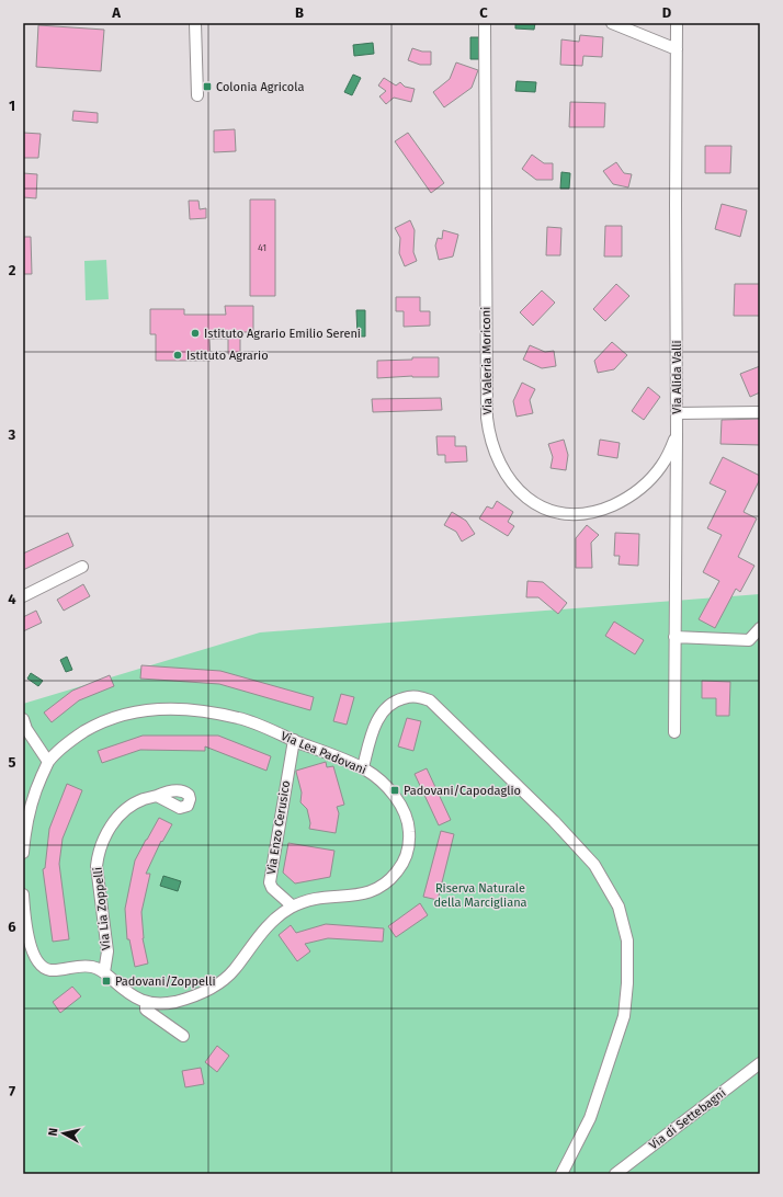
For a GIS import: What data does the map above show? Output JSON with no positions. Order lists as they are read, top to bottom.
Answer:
{
  "streets": {
    "street": [
      "Via Valeria Moriconi",
      "Via Alida Valli",
      "Via Lea Padovani",
      "Via Enzo Cerusico",
      "Via Lia Zoppelli",
      "Via di Settebagni"
    ]
  },
  "crossings": [
    ["Via Valeria Moriconi", "Via Alida Valli"],
    ["Via Lea Padovani", "Via Enzo Cerusico"],
    ["Via Lea Padovani", "Via Lia Zoppelli"]
  ],
  "parks": ["Riserva Naturale della Marcigliana"],
  "places": {
    "transit": ["Colonia Agricola", "Padovani/Capodaglio", "Padovani/Zoppelli"],
    "other": ["Istituto Agrario Emilio Sereni", "Istituto Agrario"]
  },
  "house_numbers": ["41"],
  "north": "left",
  "grid": {
    "columns": [
      "A",
      "B",
      "C",
      "D"
    ],
    "rows": [
      "1",
      "2",
      "3",
      "4",
      "5",
      "6",
      "7"
    ]
  }
}
